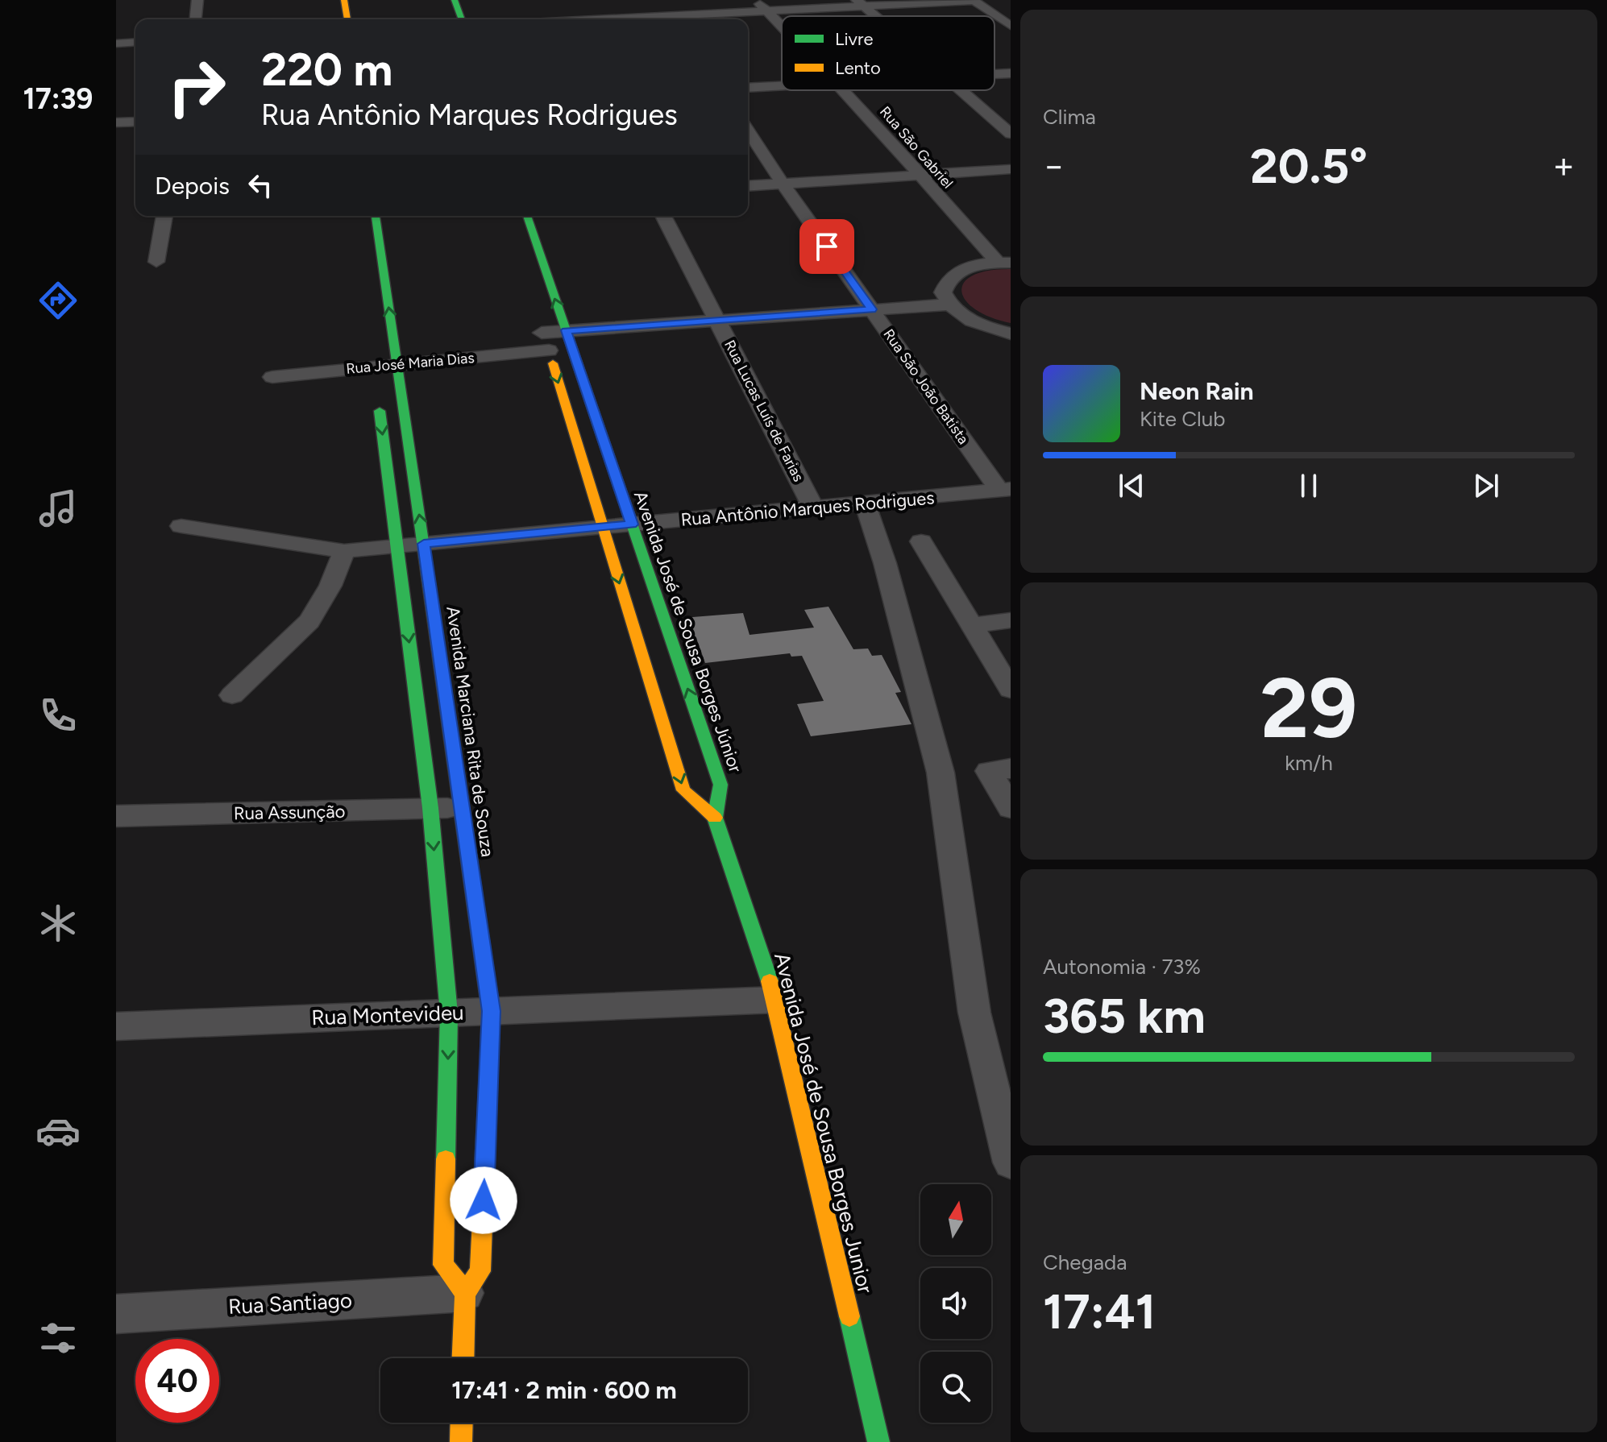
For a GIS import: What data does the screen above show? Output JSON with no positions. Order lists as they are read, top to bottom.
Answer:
{
  "streets": {
    "street": [
      "Rua São Gabriel",
      "Rua José Maria Dias",
      "Rua São João Batista",
      "Rua Lucas Luís de Farias",
      "Rua Antônio Marques Rodrigues",
      "Avenida José de Sousa Borges Júnior",
      "Avenida Marciana Rita de Souza",
      "Rua Assunção",
      "Rua Montevideu",
      "Avenida José de Sousa Borges Junior",
      "Rua Santiago"
    ]
  },
  "crossings": [
    ["Rua José Maria Dias", "Rua São João Batista"],
    ["Rua José Maria Dias", "Rua Lucas Luís de Farias"],
    ["Rua José Maria Dias", "Avenida José de Sousa Borges Júnior"],
    ["Rua José Maria Dias", "Avenida Marciana Rita de Souza"],
    ["Rua São João Batista", "Rua Antônio Marques Rodrigues"],
    ["Rua Lucas Luís de Farias", "Rua Antônio Marques Rodrigues"],
    ["Rua Antônio Marques Rodrigues", "Avenida José de Sousa Borges Júnior"],
    ["Rua Antônio Marques Rodrigues", "Avenida Marciana Rita de Souza"],
    ["Avenida José de Sousa Borges Júnior", "Avenida José de Sousa Borges Junior"],
    ["Avenida Marciana Rita de Souza", "Rua Assunção"],
    ["Avenida Marciana Rita de Souza", "Rua Montevideu"],
    ["Avenida Marciana Rita de Souza", "Rua Santiago"],
    ["Rua Montevideu", "Avenida José de Sousa Borges Junior"]
  ],
  "legend": ["Livre", "Lento"],
  "north": "top",
  "page": {
    "tabs": "17:39",
    "tile": [
      "Clima",
      ["29", "km/h"],
      ["Autonomia · 73%", "365 km"],
      ["Chegada", "17:41"]
    ],
    "turn": ["220 m", "Rua Antônio Marques Rodrigues"],
    "heat": ["−", "20.5°", "+"],
    "then": "Depois",
    "song": ["Neon Rain", "Kite Club"],
    "limit": "40",
    "trip": "17:41 · 2 min · 600 m"
  }
}
